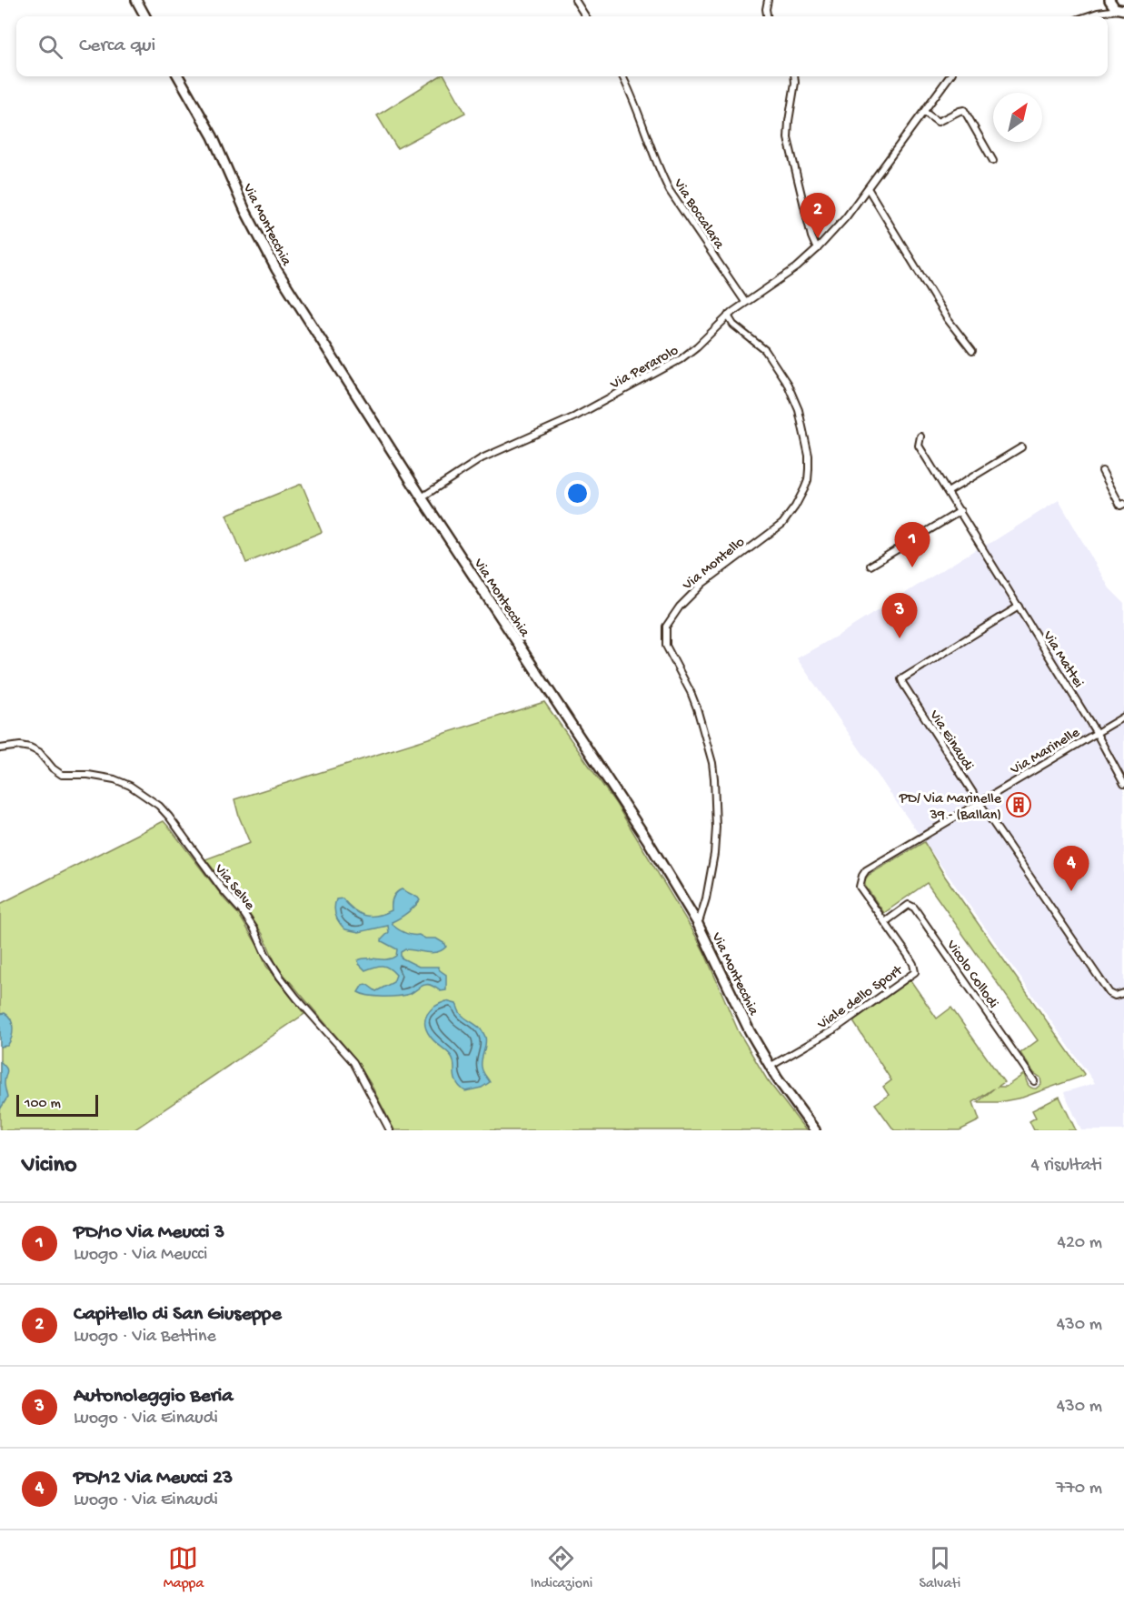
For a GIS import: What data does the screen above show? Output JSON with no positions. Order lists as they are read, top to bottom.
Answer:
{
  "streets": {
    "street": [
      "Via Boccalara",
      "Via Montecchia",
      "Via Perarolo",
      "Via Montello",
      "Via Mattei",
      "Via Einaudi",
      "Via Marinelle",
      "Via Selve",
      "Vicolo Collodi",
      "Viale dello Sport"
    ]
  },
  "crossings": [
    ["Via Boccalara", "Via Perarolo"],
    ["Via Montecchia", "Via Perarolo"],
    ["Via Montecchia", "Via Montello"],
    ["Via Montecchia", "Viale dello Sport"],
    ["Via Perarolo", "Via Montello"],
    ["Via Mattei", "Via Einaudi"],
    ["Via Mattei", "Via Marinelle"],
    ["Via Einaudi", "Via Marinelle"],
    ["Via Marinelle", "Viale dello Sport"],
    ["Vicolo Collodi", "Viale dello Sport"]
  ],
  "places": {
    "building": ["PD/ Via Marinelle 39 - (Ballan)"]
  },
  "scale_bar": "100 m",
  "north": "top right",
  "page": {
    "search": "Cerca qui",
    "pins": [
      "2",
      "1",
      "3",
      "4"
    ],
    "scale": "100 m",
    "heading": ["Vicino", "4 risultati"],
    "list": [
      {
        "mark": "1",
        "name": "PD/10 Via Meucci 3",
        "note": "Luogo · Via Meucci",
        "value": "420 m"
      },
      {
        "mark": "2",
        "name": "Capitello di San Giuseppe",
        "note": "Luogo · Via Bettine",
        "value": "430 m"
      },
      {
        "mark": "3",
        "name": "Autonoleggio Beria",
        "note": "Luogo · Via Einaudi",
        "value": "430 m"
      },
      {
        "mark": "4",
        "name": "PD/12 Via Meucci 23",
        "note": "Luogo · Via Einaudi",
        "value": "770 m"
      }
    ],
    "nav": ["Mappa", "Indicazioni", "Salvati"]
  }
}
